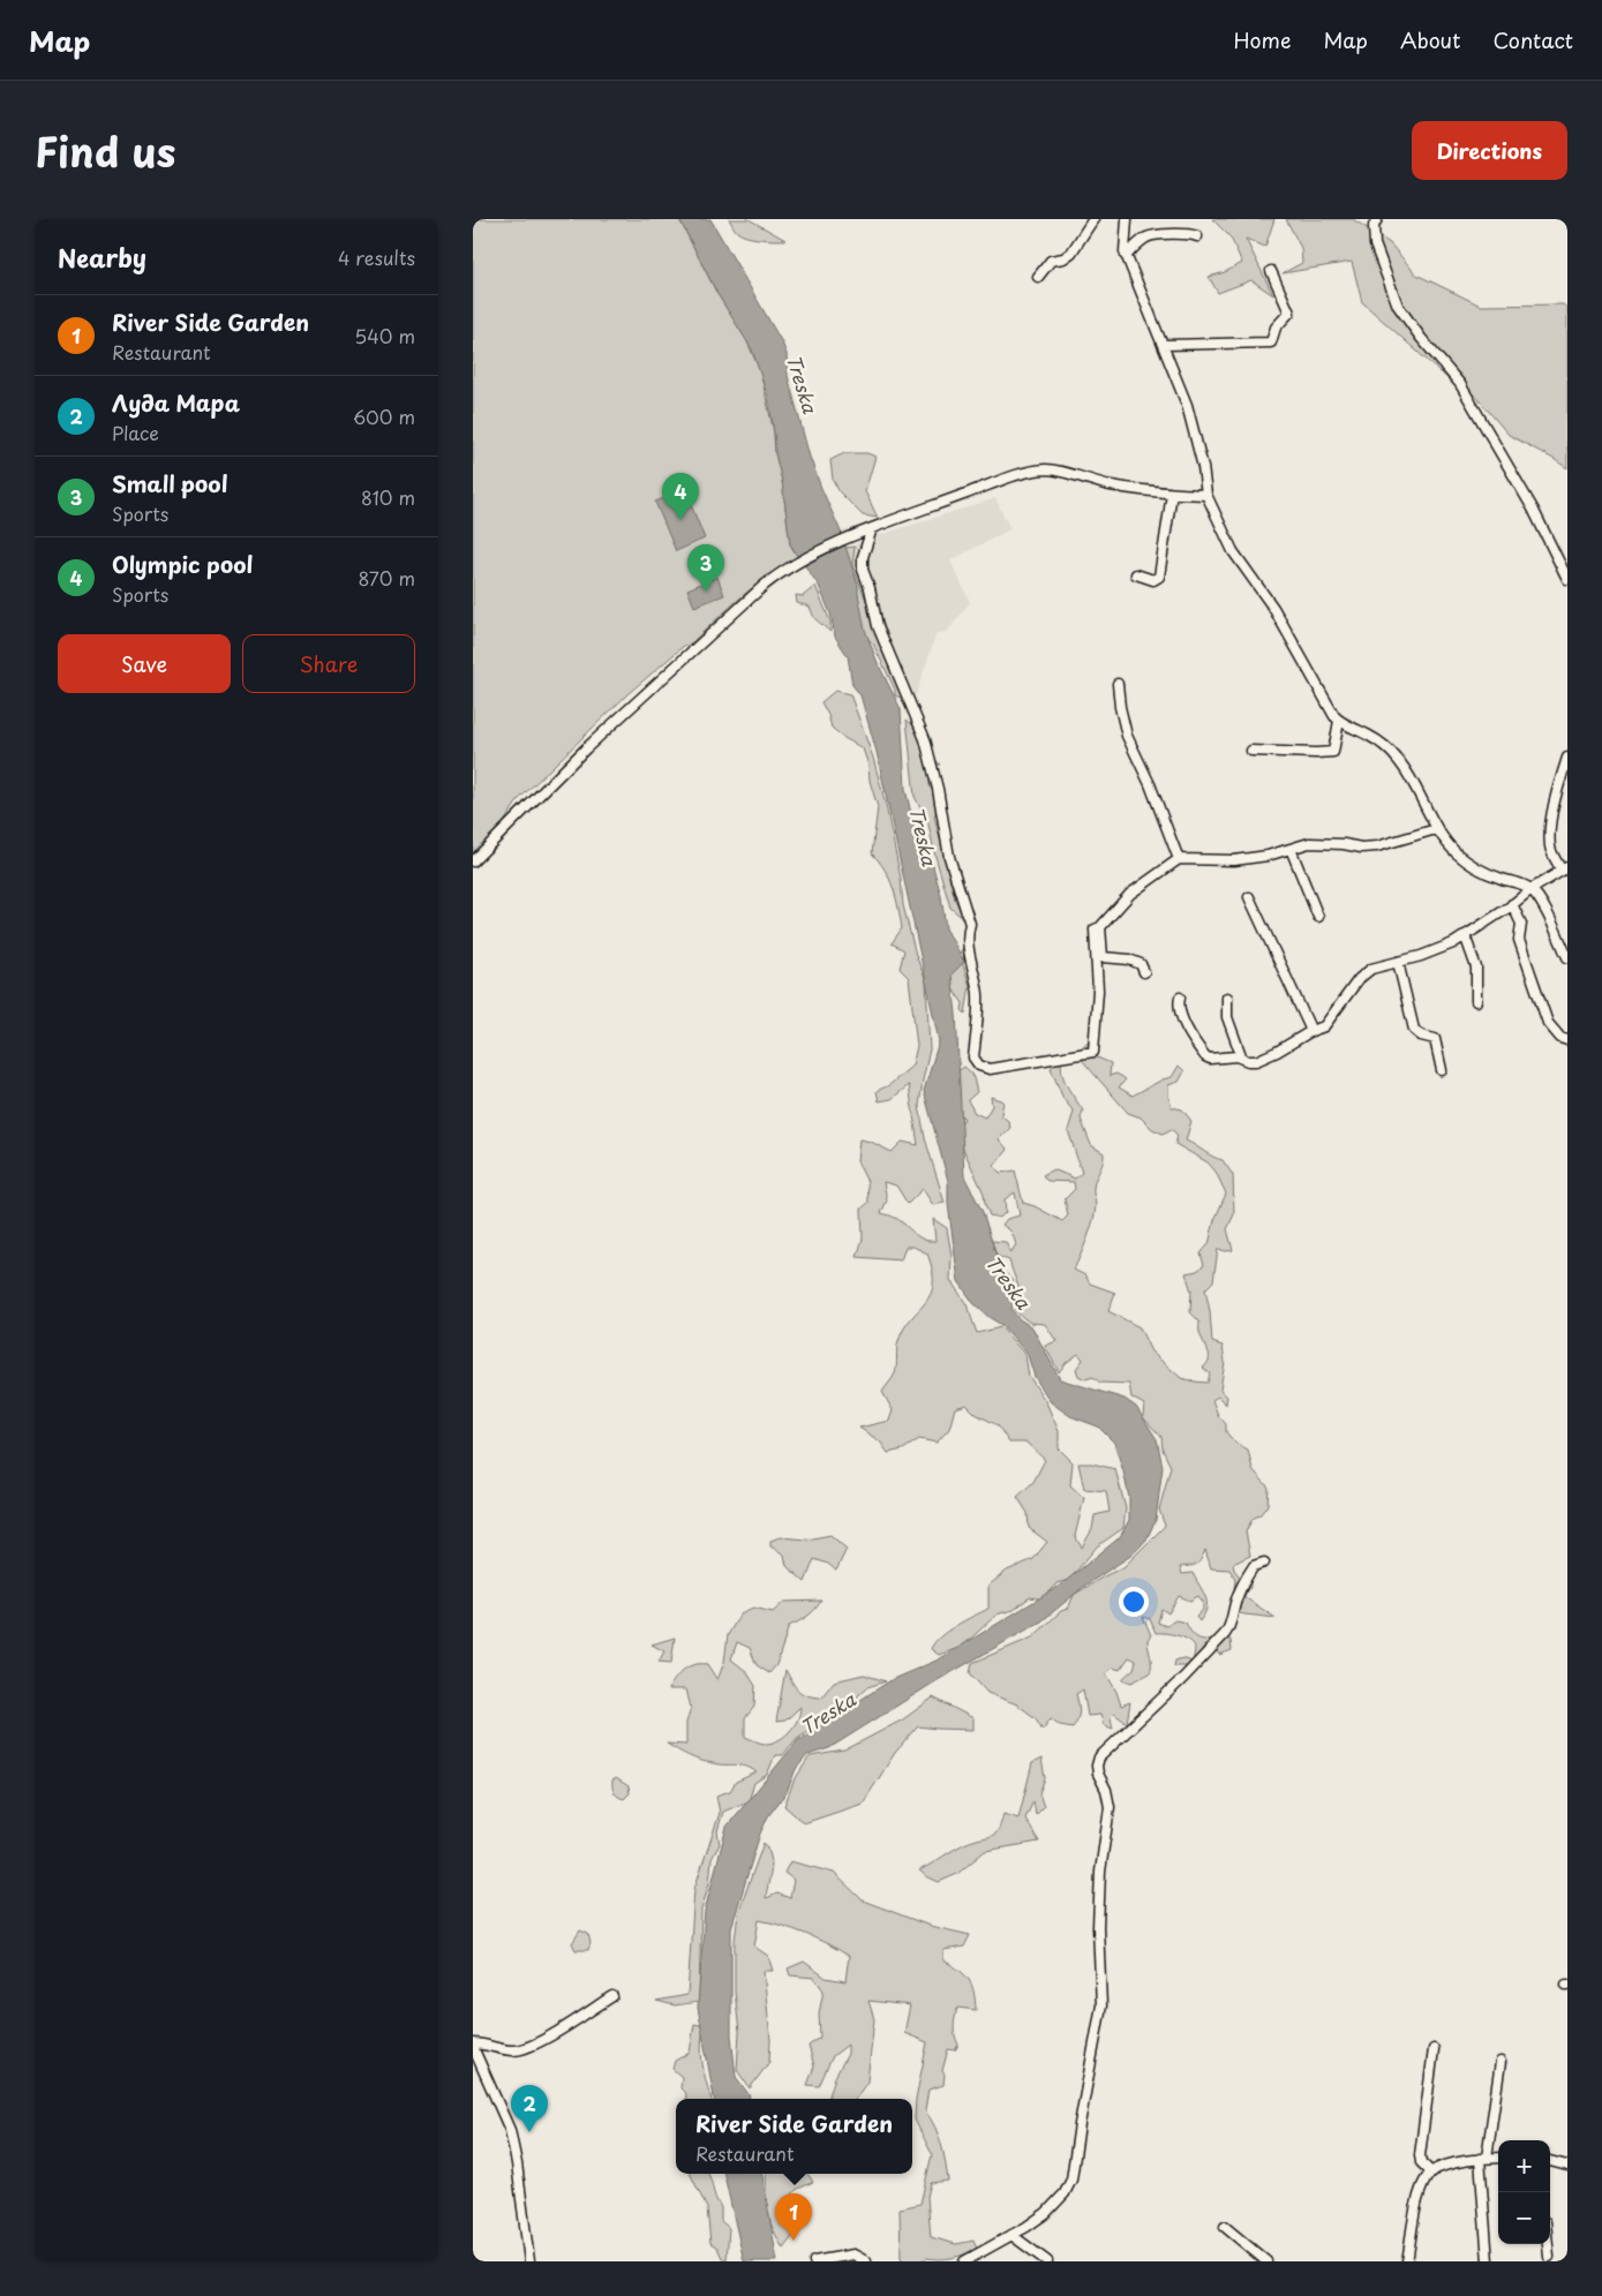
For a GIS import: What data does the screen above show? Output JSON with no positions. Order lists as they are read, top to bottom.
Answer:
{
  "water": ["Treska"],
  "page": {
    "header": "Map",
    "nav": [
      "Home",
      "Map",
      "About",
      "Contact"
    ],
    "title": "Find us",
    "buttons": [
      "Directions",
      ["Save", "Share"]
    ],
    "heading": ["Nearby", "4 results"],
    "list": [
      {
        "mark": "1",
        "name": "River Side Garden",
        "note": "Restaurant",
        "value": "540 m"
      },
      {
        "mark": "2",
        "name": "Луда Мара",
        "note": "Place",
        "value": "600 m"
      },
      {
        "mark": "3",
        "name": "Small pool",
        "note": "Sports",
        "value": "810 m"
      },
      {
        "mark": "4",
        "name": "Olympic pool",
        "note": "Sports",
        "value": "870 m"
      }
    ],
    "pins": [
      "4",
      "3",
      "2",
      "1"
    ],
    "popup": ["River Side Garden", "Restaurant"],
    "map_buttons": ["+", "−"]
  }
}
